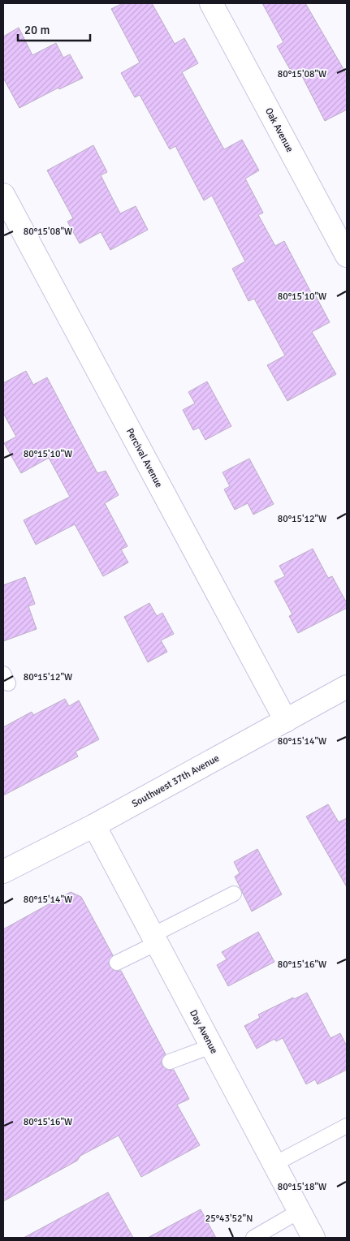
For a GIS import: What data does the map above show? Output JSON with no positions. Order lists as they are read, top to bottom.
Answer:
{
  "streets": {
    "street": [
      "Oak Avenue",
      "Percival Avenue",
      "Southwest 37th Avenue",
      "Day Avenue"
    ]
  },
  "crossings": [
    ["Percival Avenue", "Southwest 37th Avenue"],
    ["Southwest 37th Avenue", "Day Avenue"]
  ],
  "scale_bar": "20 m",
  "coordinates": [
    "80°15'08\"W",
    "80°15'10\"W",
    "80°15'12\"W",
    "80°15'14\"W",
    "80°15'16\"W",
    "80°15'18\"W",
    "25°43'52\"N"
  ]
}
